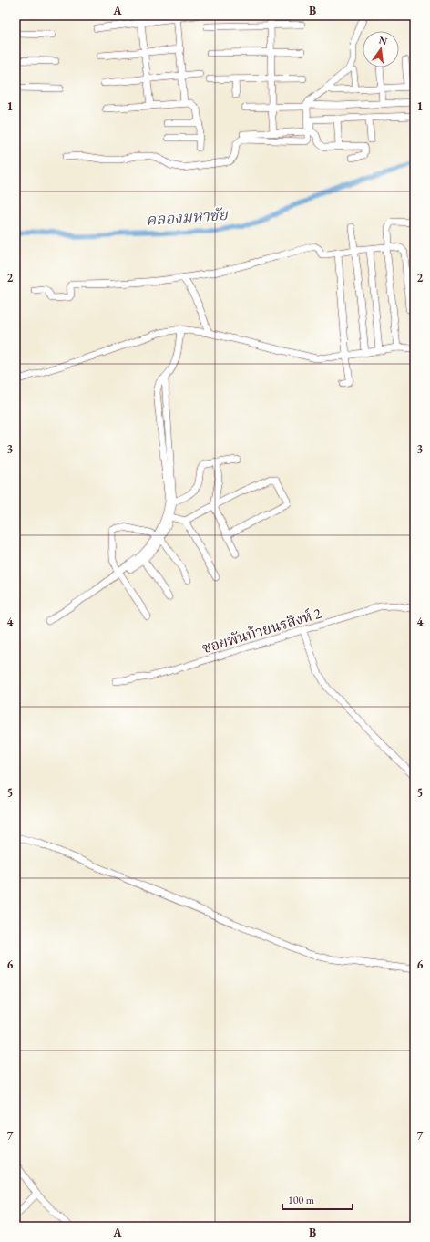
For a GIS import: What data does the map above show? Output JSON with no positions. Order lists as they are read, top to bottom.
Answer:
{
  "streets": {
    "street": ["ซอยพันท้ายนรสิงห์ 2"]
  },
  "water": ["คลองมหาชัย"],
  "scale_bar": "100 m",
  "north": "top",
  "grid": {
    "columns": ["A", "B"],
    "rows": [
      "1",
      "2",
      "3",
      "4",
      "5",
      "6",
      "7"
    ]
  }
}
